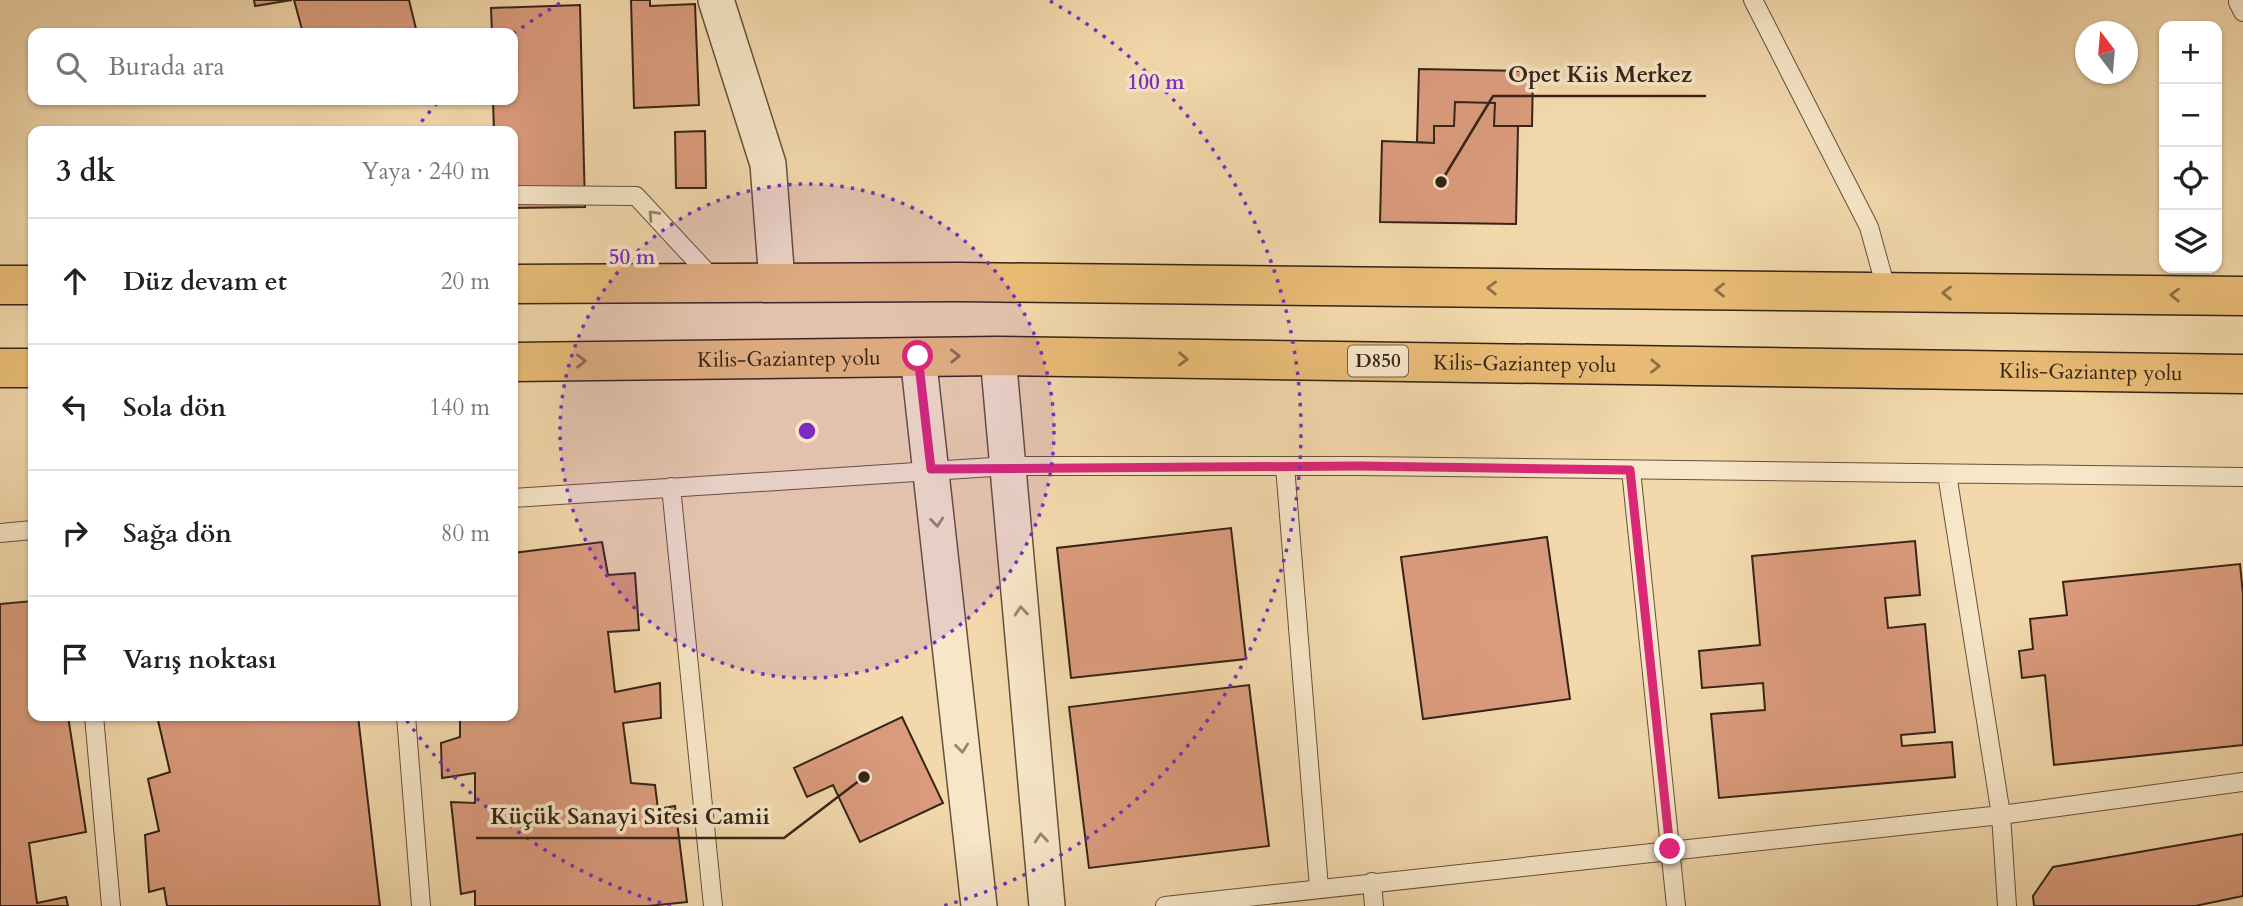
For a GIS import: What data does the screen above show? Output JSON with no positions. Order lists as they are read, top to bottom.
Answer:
{
  "streets": {
    "highway": ["Kilis-Gaziantep yolu", "D850"]
  },
  "places": ["Opet Kiis Merkez", "Küçük Sanayi Sitesi Camii"],
  "north": "top",
  "page": {
    "map_buttons": ["+", "−"],
    "search": "Burada ara",
    "heading": ["3 dk", "Yaya · 240 m"],
    "list": [
      ["Düz devam et", "20 m"],
      ["Sola dön", "140 m"],
      ["Sağa dön", "80 m"],
      "Varış noktası"
    ]
  },
  "rings": ["100 m", "50 m"]
}
